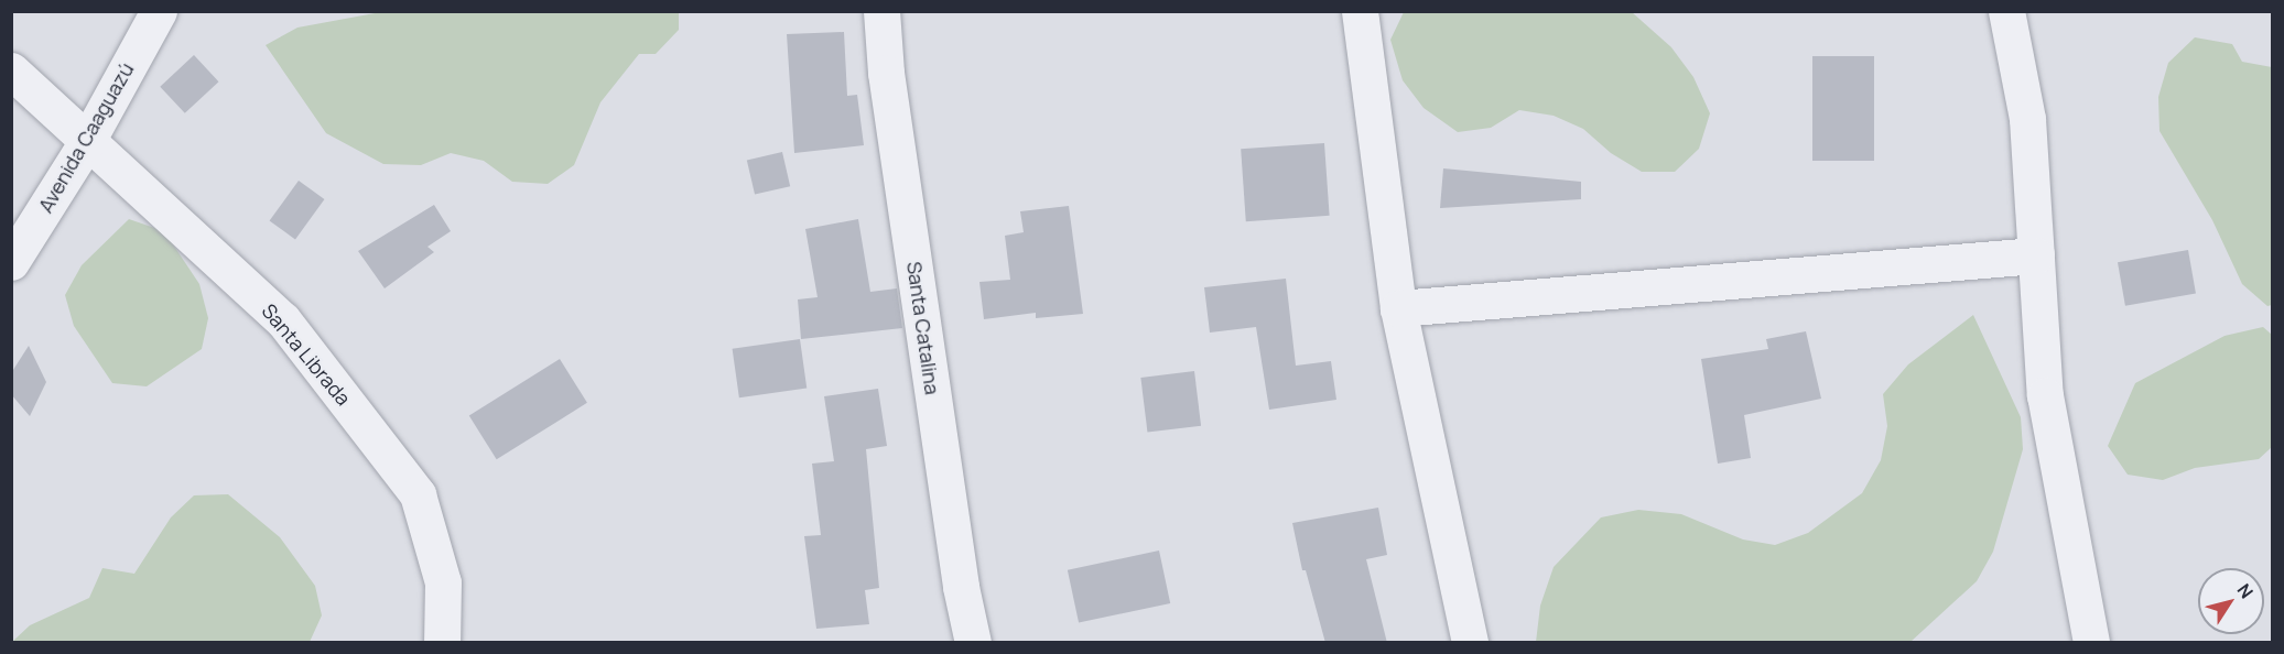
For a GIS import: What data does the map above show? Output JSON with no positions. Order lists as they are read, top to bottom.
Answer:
{
  "streets": {
    "street": ["Avenida Caaguazú", "Santa Catalina", "Santa Librada"]
  },
  "crossings": [
    ["Avenida Caaguazú", "Santa Librada"]
  ],
  "north": "top right"
}
